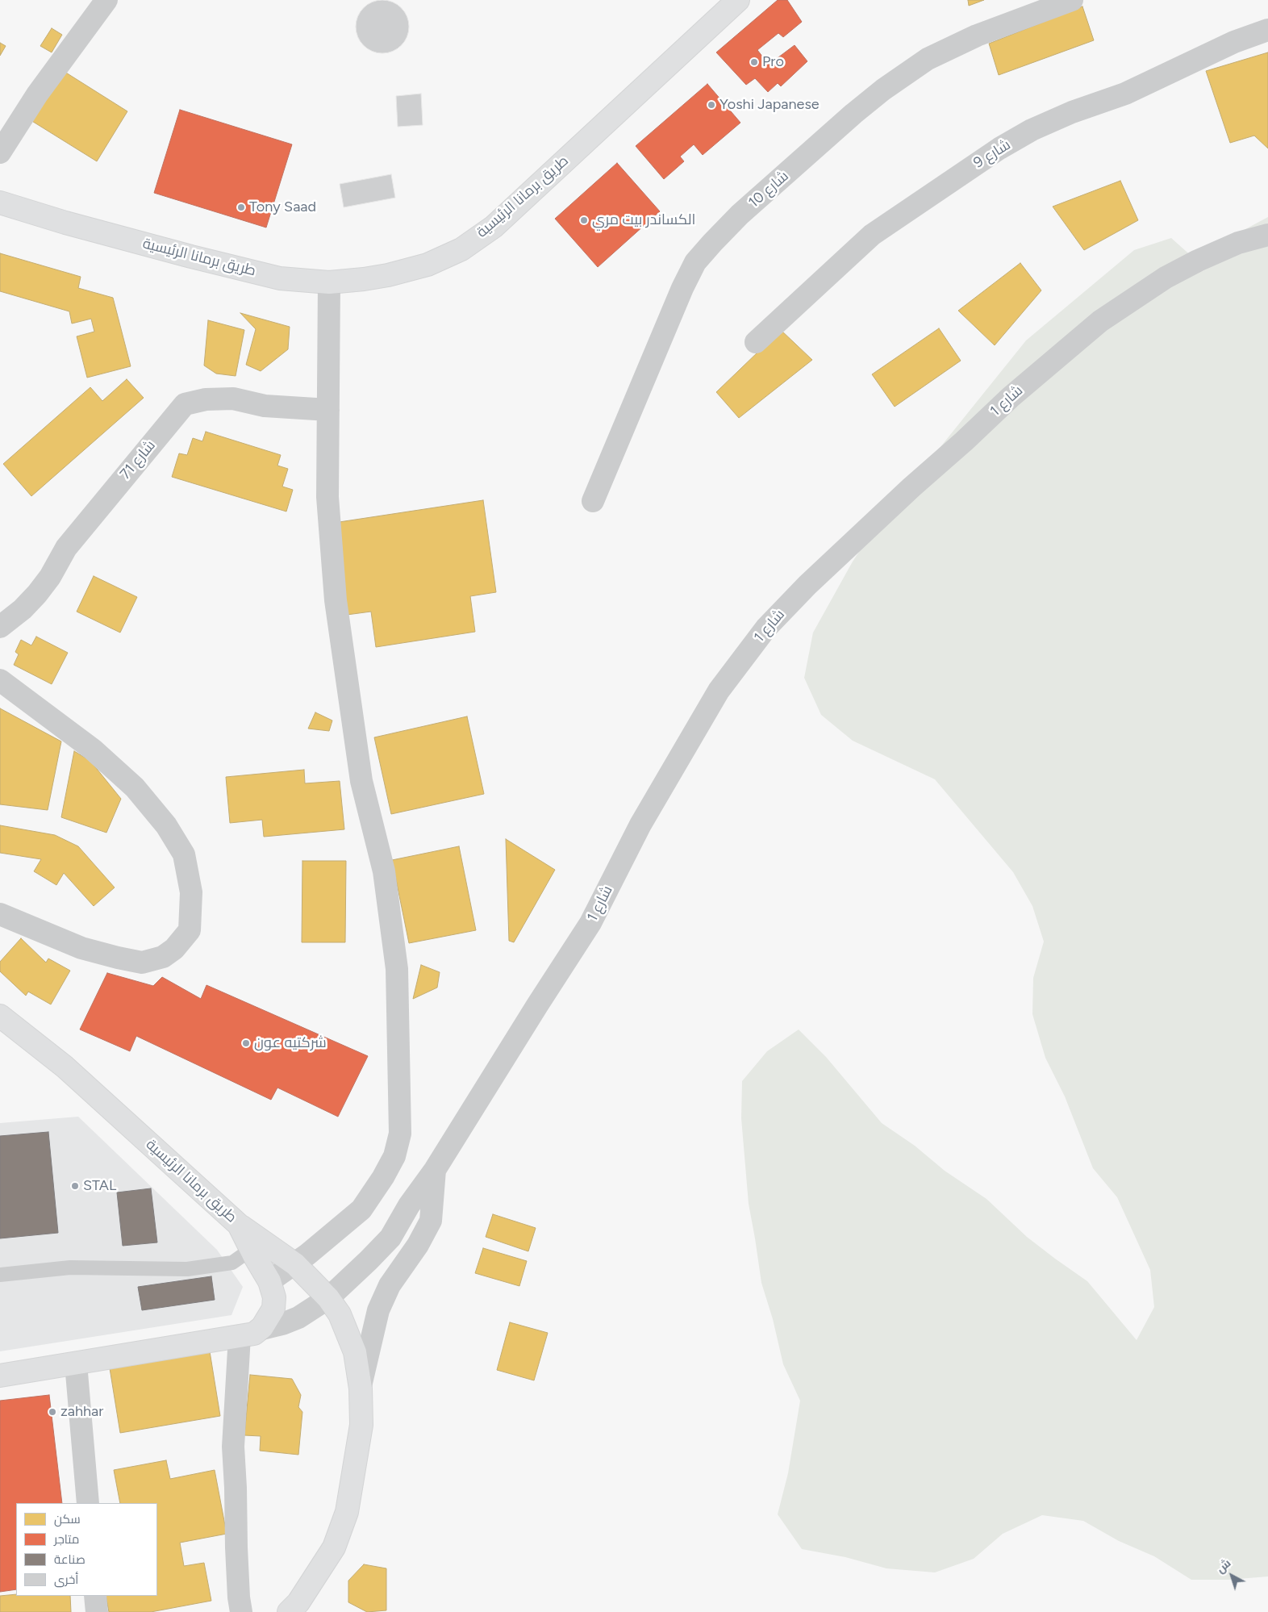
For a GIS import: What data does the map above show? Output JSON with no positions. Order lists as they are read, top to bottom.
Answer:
{
  "streets": {
    "main road": ["طريق برمانا الرئيسية"],
    "street": [
      "شارع 9",
      "شارع 10",
      "شارع 1",
      "شارع 71"
    ]
  },
  "crossings": [
    ["طريق برمانا الرئيسية", "شارع 1"]
  ],
  "places": [
    "Pro",
    "Yoshi Japanese",
    "Tony Saad",
    "الكساندر بيت مري",
    "شركتيه عون",
    "STAL",
    "zahhar"
  ],
  "legend": [
    "سكن",
    "متاجر",
    "صناعة",
    "أخرى"
  ],
  "north": "top left"
}
